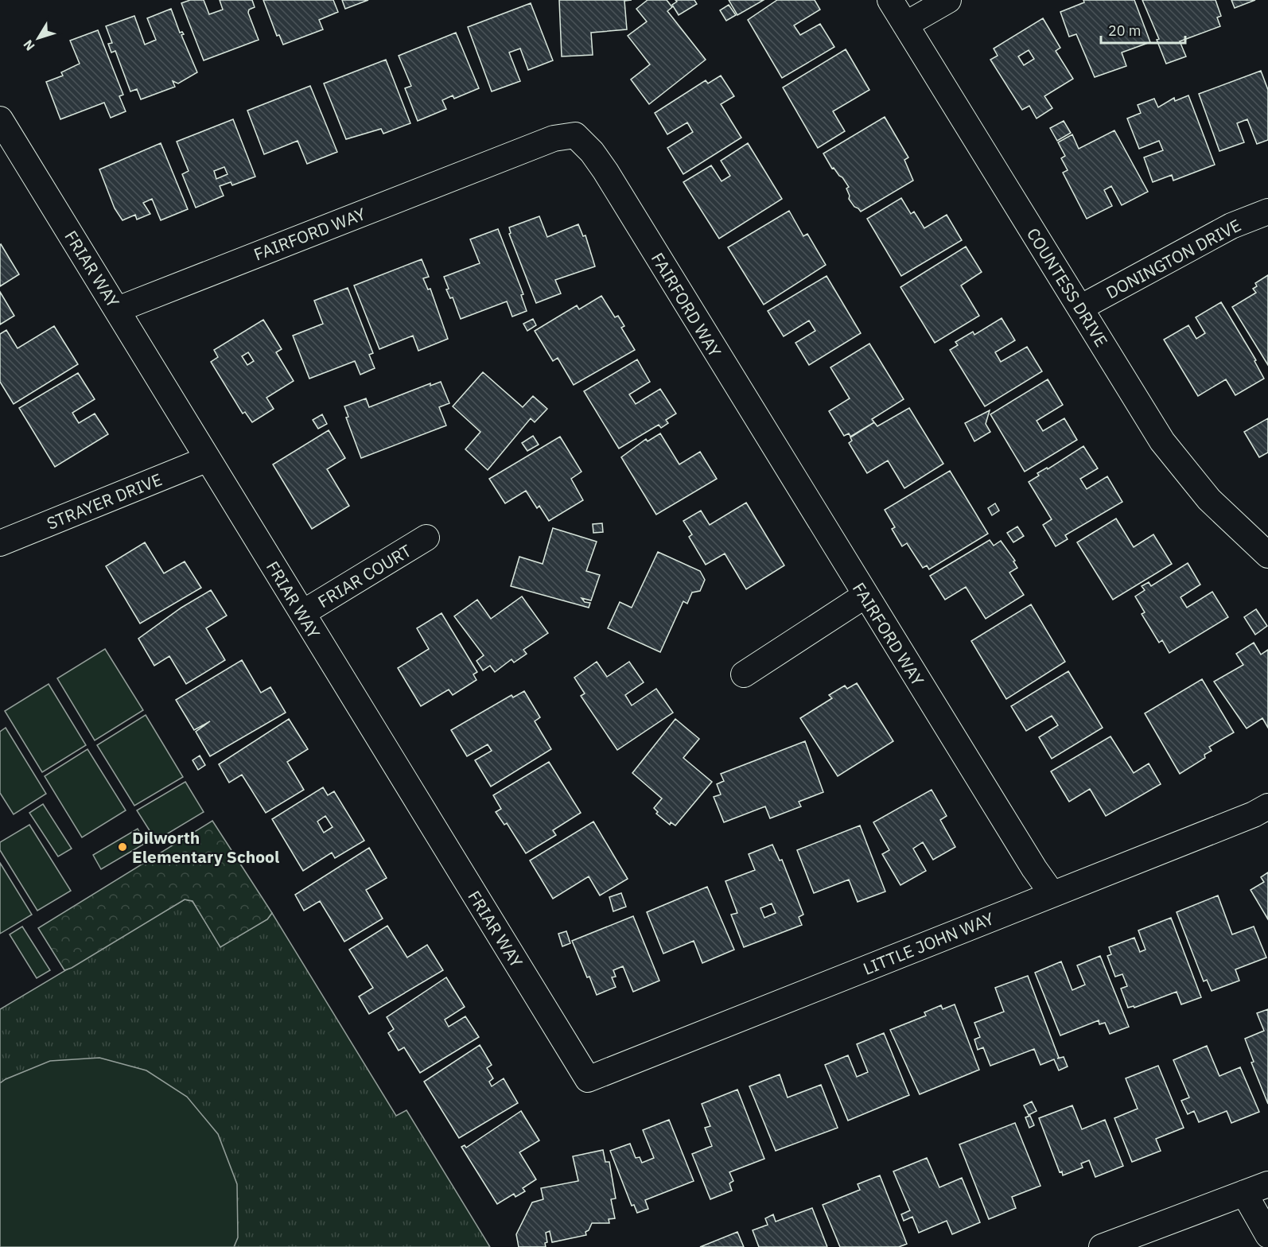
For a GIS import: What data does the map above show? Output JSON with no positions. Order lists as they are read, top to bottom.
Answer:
{
  "streets": {
    "street": [
      "FAIRFORD WAY",
      "DONINGTON DRIVE",
      "FRIAR WAY",
      "COUNTESS DRIVE",
      "STRAYER DRIVE",
      "FRIAR COURT",
      "LITTLE JOHN WAY"
    ]
  },
  "crossings": [
    ["FAIRFORD WAY", "FRIAR WAY"],
    ["FAIRFORD WAY", "LITTLE JOHN WAY"],
    ["DONINGTON DRIVE", "COUNTESS DRIVE"],
    ["FRIAR WAY", "STRAYER DRIVE"],
    ["FRIAR WAY", "FRIAR COURT"],
    ["FRIAR WAY", "LITTLE JOHN WAY"]
  ],
  "places": ["Dilworth Elementary School"],
  "scale_bar": "20 m",
  "north": "bottom left"
}
